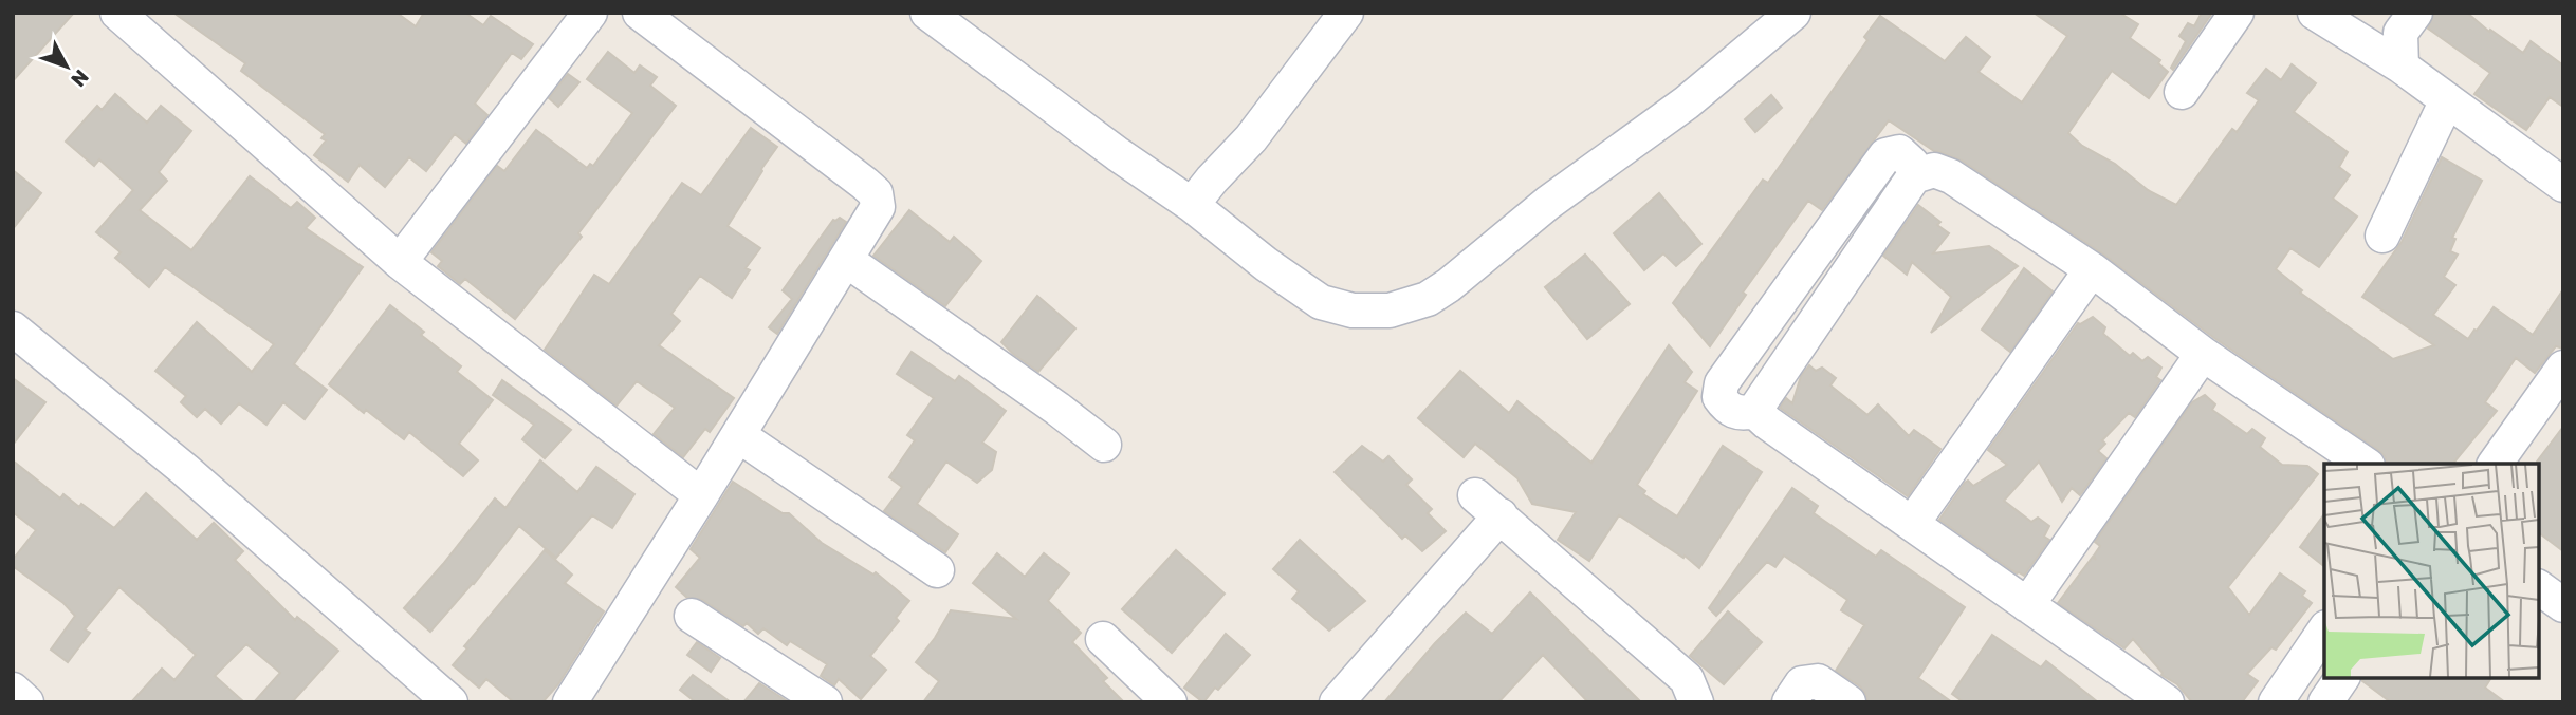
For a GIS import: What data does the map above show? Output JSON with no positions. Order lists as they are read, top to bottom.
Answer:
{
  "north": "bottom right"
}
